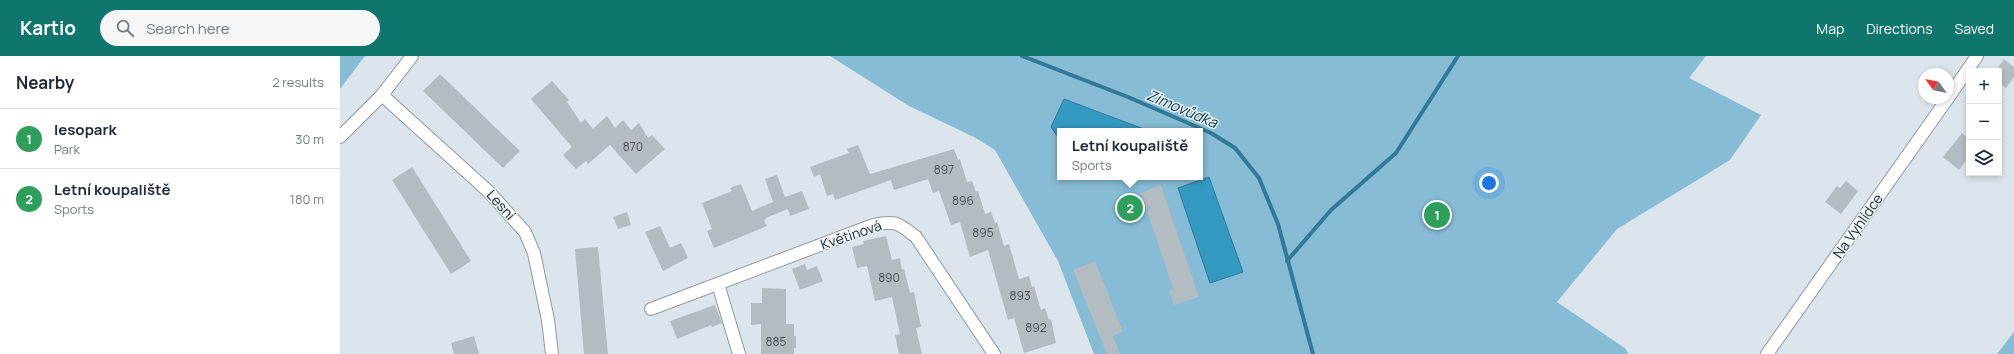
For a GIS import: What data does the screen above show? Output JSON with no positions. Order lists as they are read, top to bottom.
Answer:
{
  "streets": {
    "street": ["Lesní", "Na Vyhlídce", "Květinová"]
  },
  "water": ["Zimovůdka"],
  "house_numbers": [
    "870",
    "897",
    "896",
    "895",
    "890",
    "893",
    "892",
    "885"
  ],
  "north": "top left",
  "page": {
    "header": "Kartio",
    "search": "Search here",
    "nav": ["Map", "Directions", "Saved"],
    "heading": ["Nearby", "2 results"],
    "map_buttons": ["+", "−"],
    "list": [
      {
        "mark": "1",
        "name": "lesopark",
        "note": "Park",
        "value": "30 m"
      },
      {
        "mark": "2",
        "name": "Letní koupaliště",
        "note": "Sports",
        "value": "180 m"
      }
    ],
    "popup": ["Letní koupaliště", "Sports"],
    "pins": ["2", "1"]
  }
}
